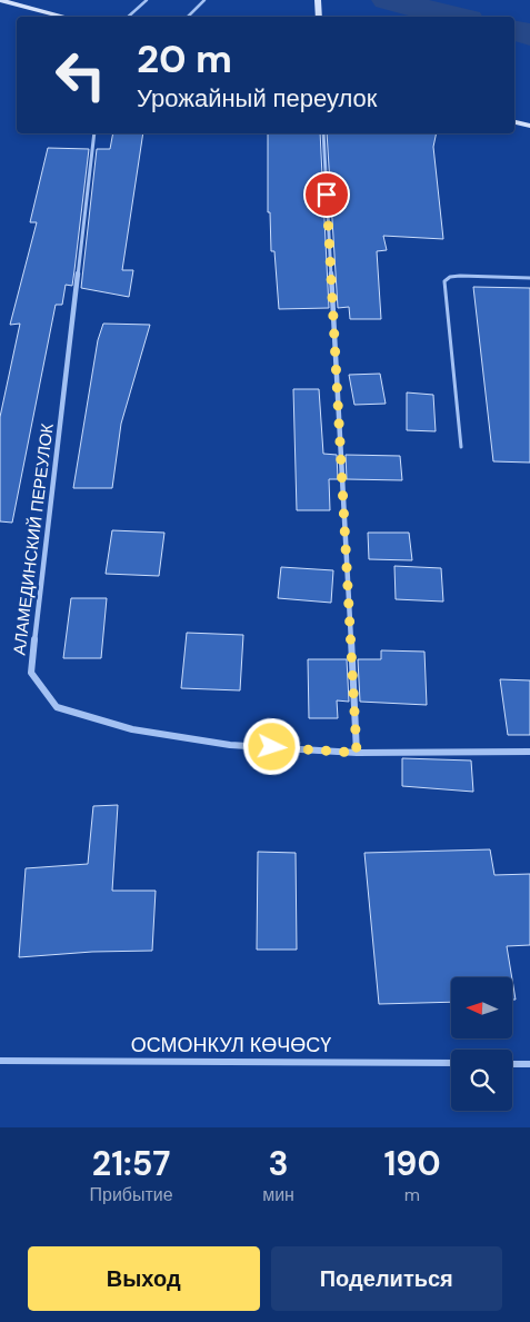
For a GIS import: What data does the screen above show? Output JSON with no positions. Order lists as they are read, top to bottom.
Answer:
{
  "streets": {
    "street": ["АЛАМЕДИНСКИЙ ПЕРЕУЛОК", "ОСМОНКУЛ КӨЧӨСҮ"]
  },
  "north": "left",
  "page": {
    "turn": ["20 m", "Урожайный переулок"],
    "eta": [
      "21:57",
      "Прибытие",
      "3",
      "мин",
      "190",
      "m"
    ],
    "buttons": ["Выход", "Поделиться"]
  }
}
